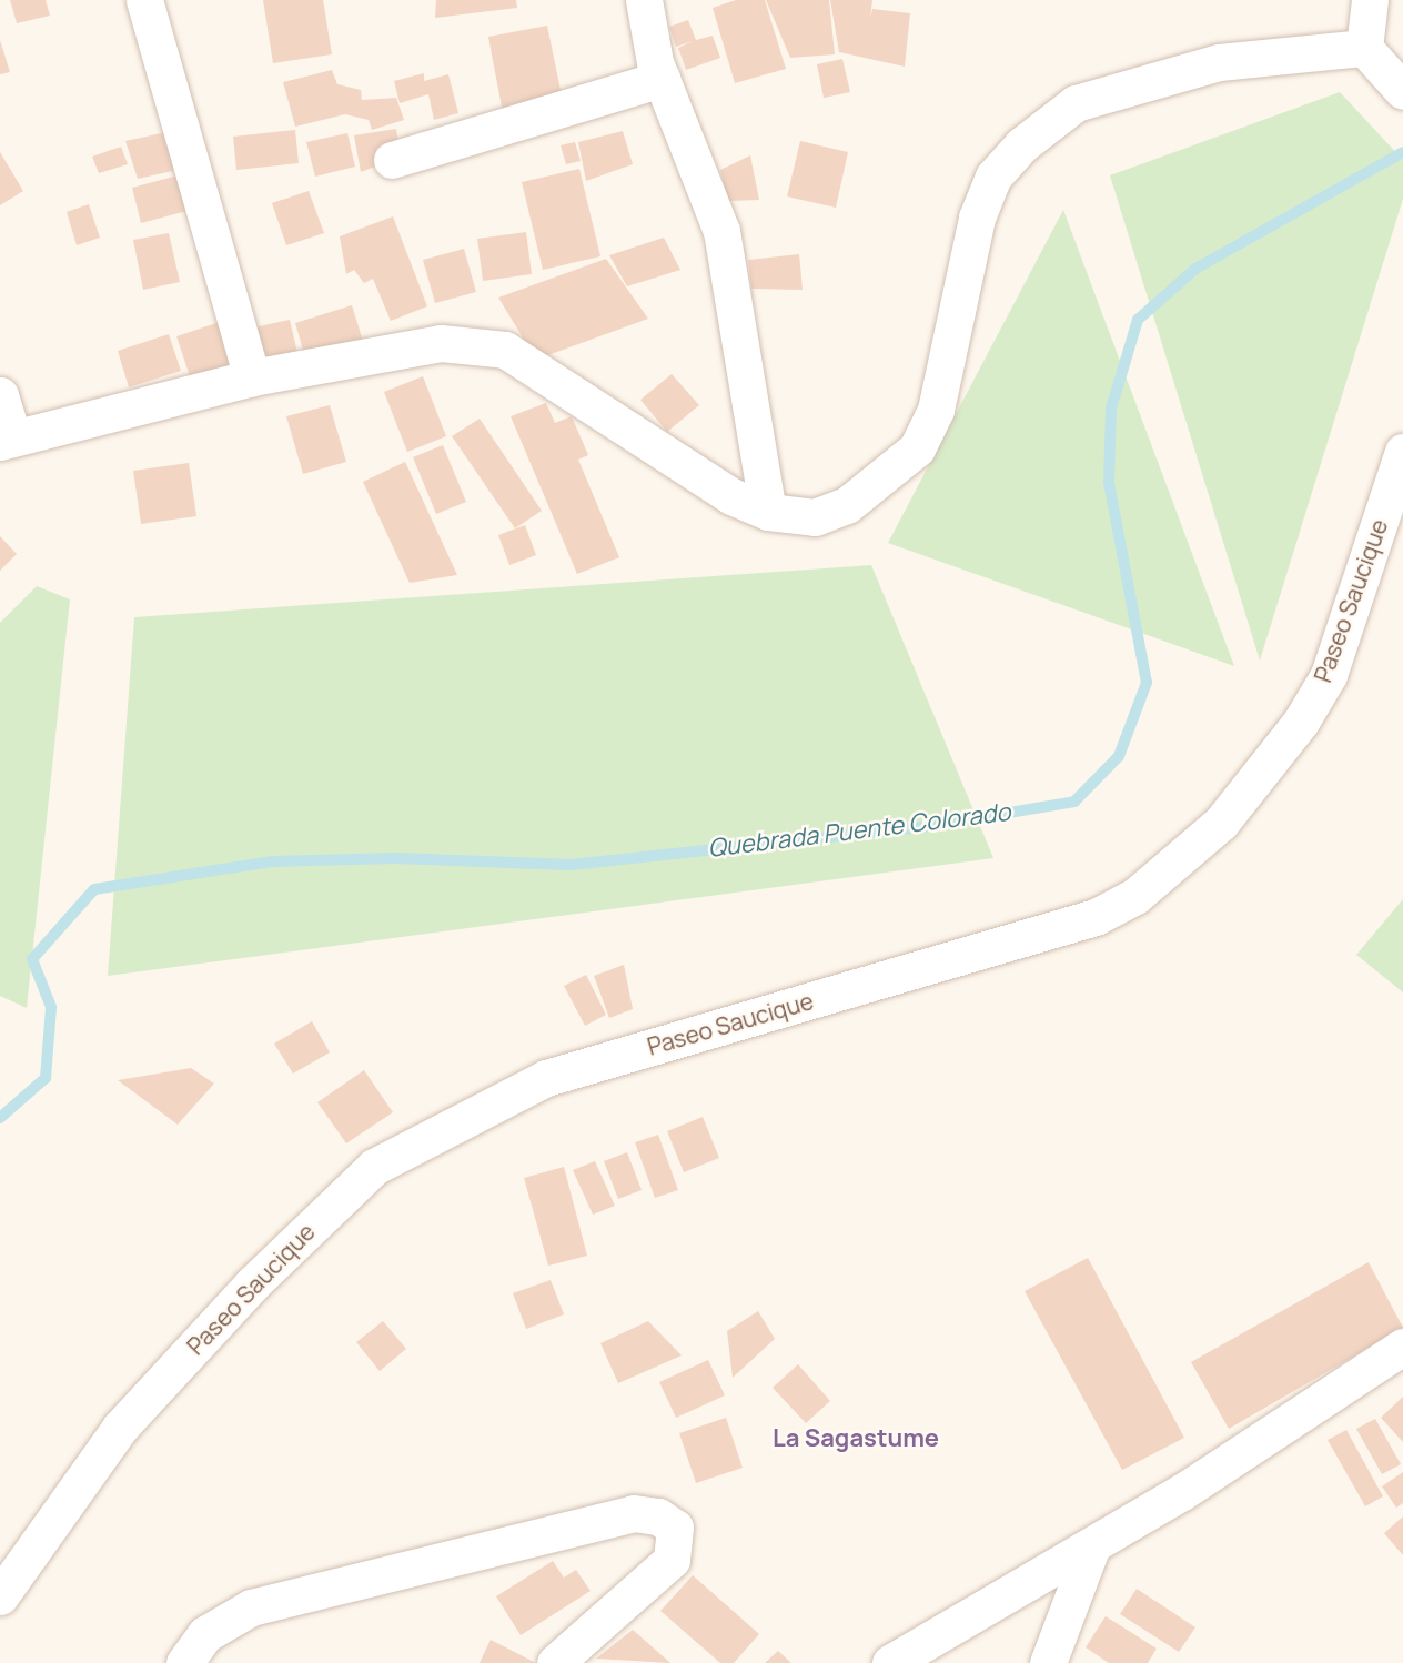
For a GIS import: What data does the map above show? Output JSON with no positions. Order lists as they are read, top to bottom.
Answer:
{
  "streets": {
    "street": ["Paseo Saucique"]
  },
  "districts": ["La Sagastume"],
  "water": ["Quebrada Puente Colorado"]
}
